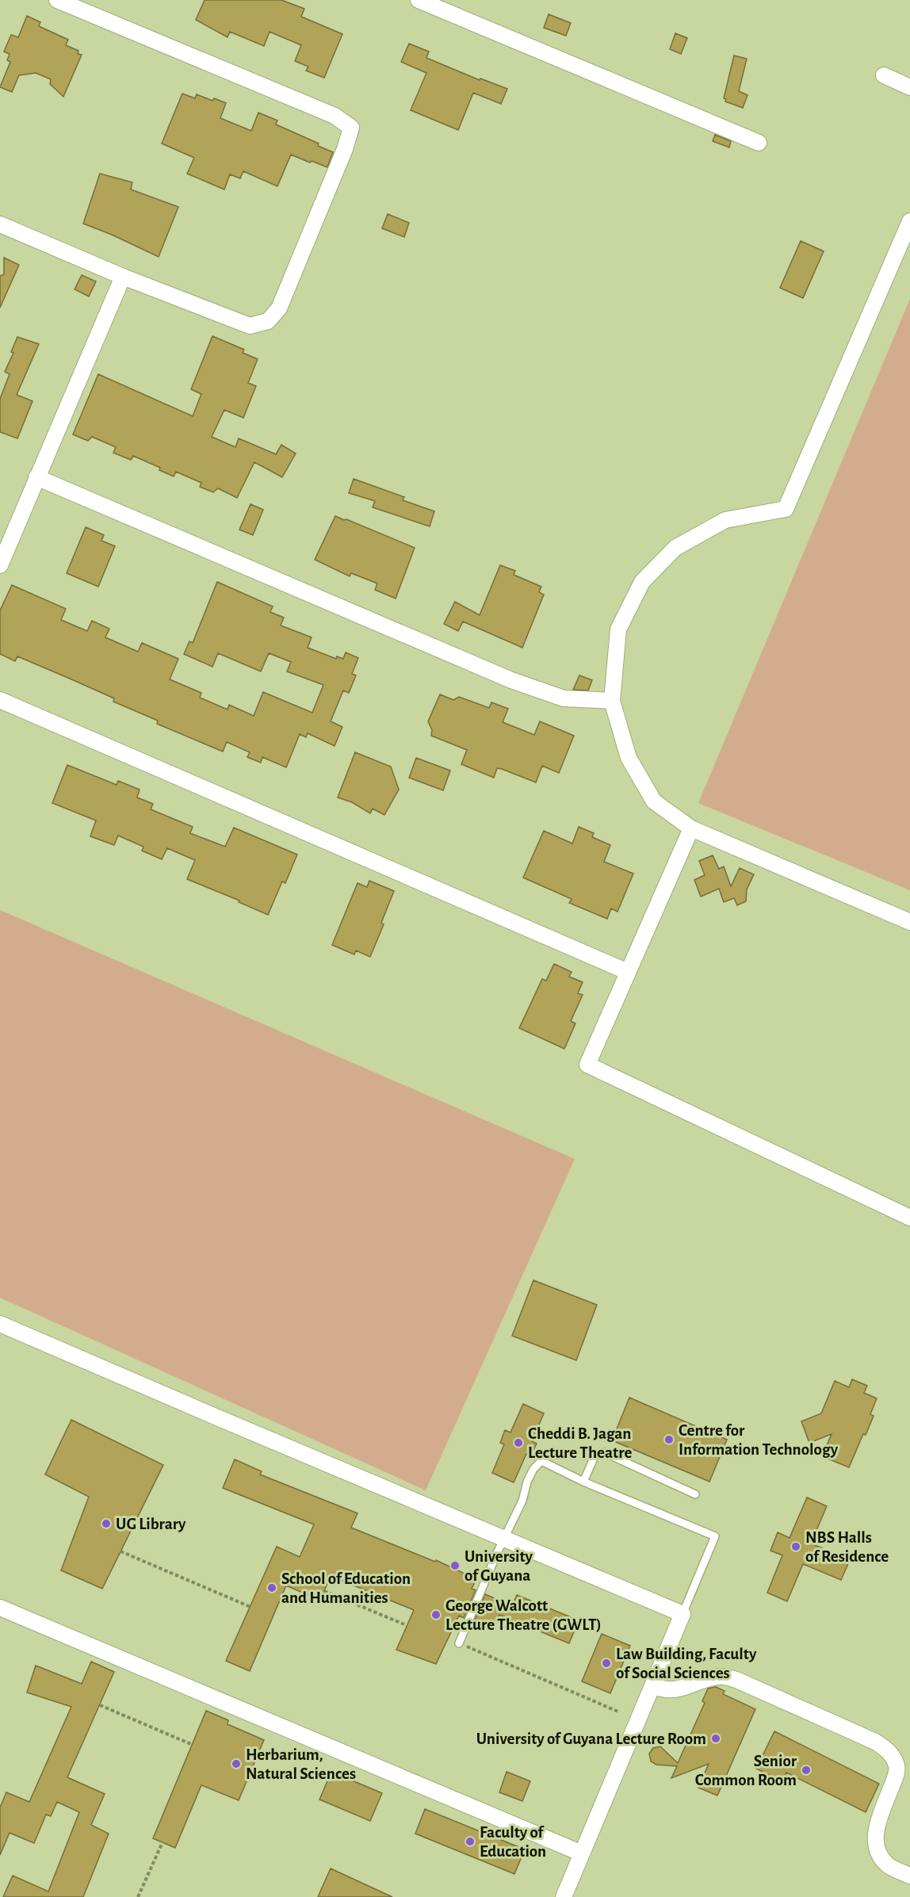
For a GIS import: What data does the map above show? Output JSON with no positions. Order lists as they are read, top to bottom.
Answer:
{
  "places": [
    "Centre for Information Technology",
    "Cheddi B. Jagan Lecture Theatre",
    "UG Library",
    "NBS Halls of Residence",
    "University of Guyana",
    "School of Education and Humanities",
    "George Walcott Lecture Theatre (GWLT)",
    "Law Building, Faculty of Social Sciences",
    "University of Guyana Lecture Room",
    "Herbarium, Natural Sciences",
    "Senior Common Room",
    "Faculty of Education"
  ]
}
